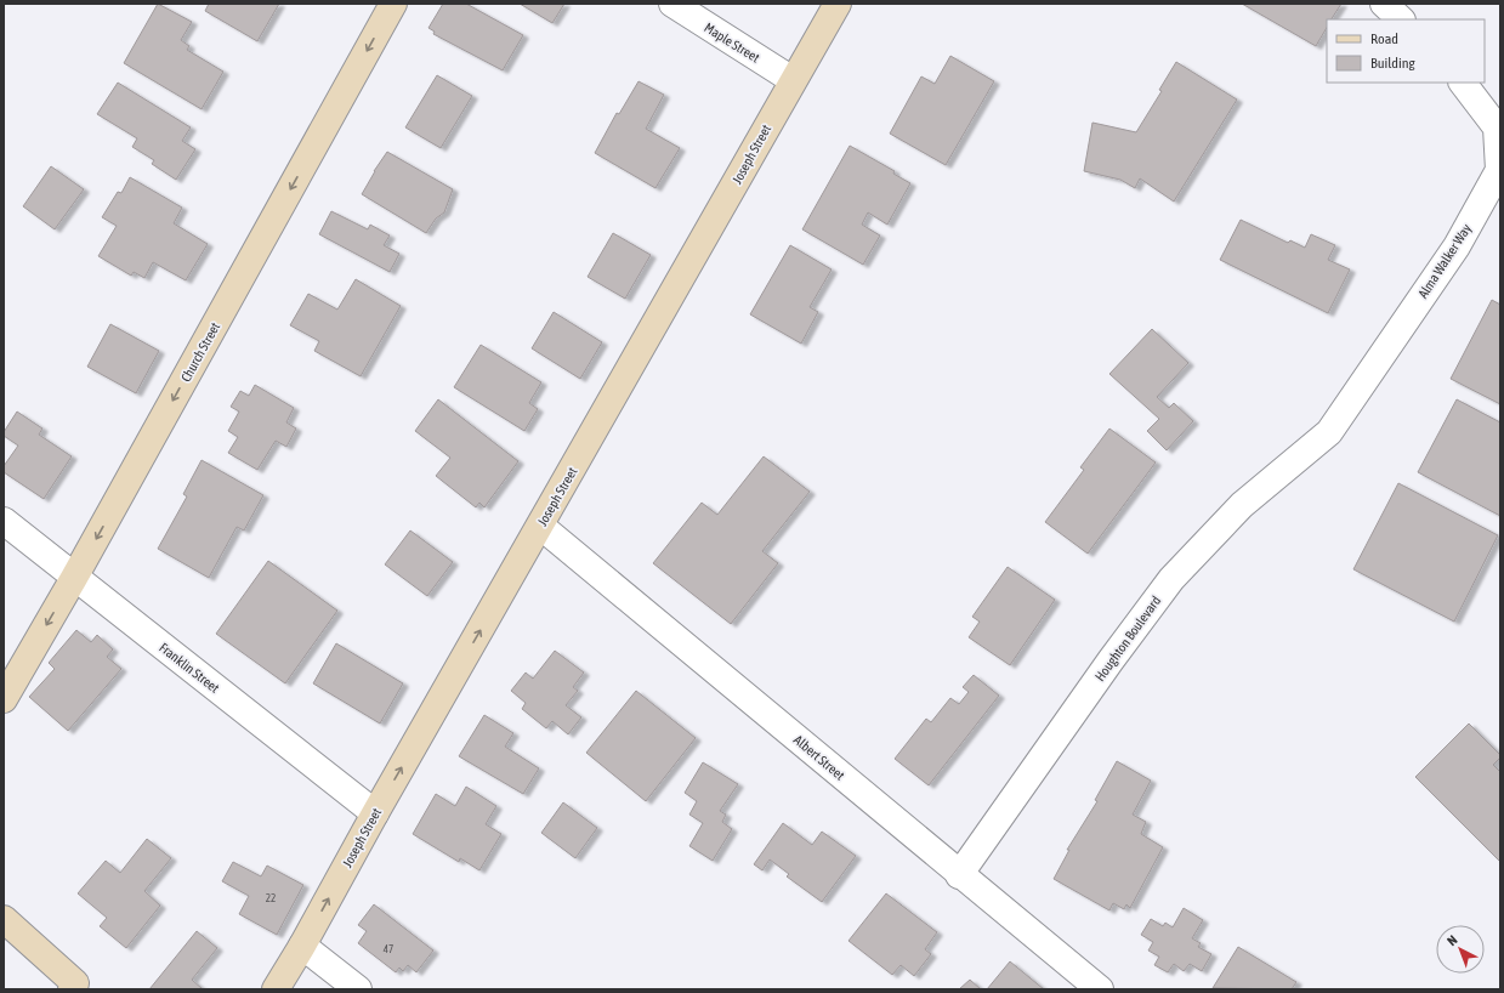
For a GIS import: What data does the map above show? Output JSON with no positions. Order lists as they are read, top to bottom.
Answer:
{
  "streets": {
    "street": [
      "Maple Street",
      "Joseph Street",
      "Alma Walker Way",
      "Church Street",
      "Houghton Boulevard",
      "Franklin Street",
      "Albert Street"
    ]
  },
  "crossings": [
    ["Maple Street", "Joseph Street"],
    ["Joseph Street", "Franklin Street"],
    ["Joseph Street", "Albert Street"],
    ["Alma Walker Way", "Houghton Boulevard"],
    ["Church Street", "Franklin Street"],
    ["Houghton Boulevard", "Albert Street"]
  ],
  "one_way": ["Joseph Street", "Church Street"],
  "house_numbers": ["22", "47"],
  "legend": ["Road", "Building"],
  "north": "top left"
}
